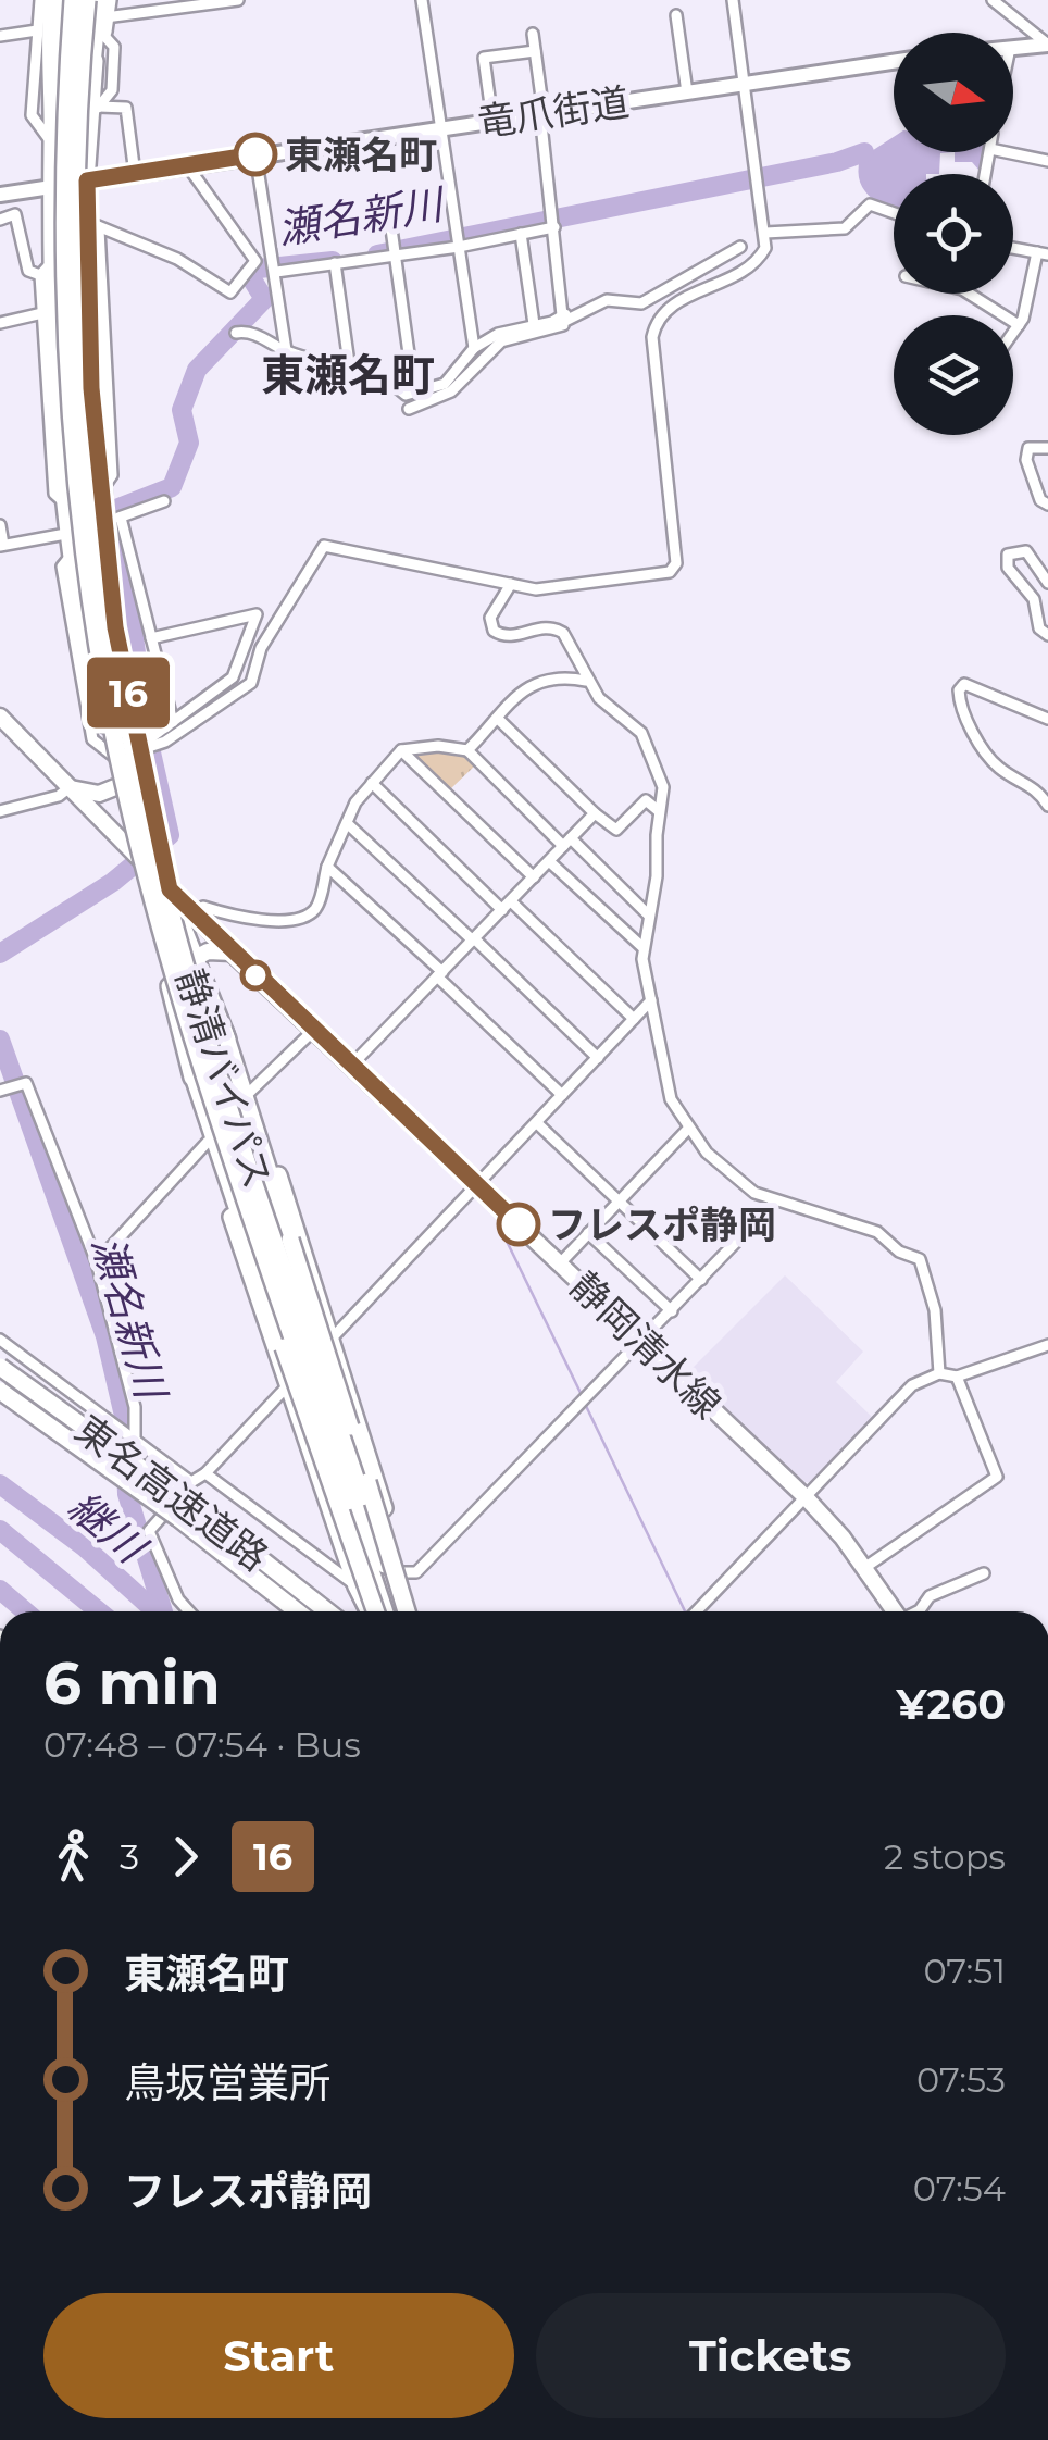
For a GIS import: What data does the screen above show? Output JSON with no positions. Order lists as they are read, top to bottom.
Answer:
{
  "streets": {
    "highway": ["静清バイパス", "東名高速道路"],
    "main road": ["竜爪街道", "静岡清水線"]
  },
  "districts": ["東瀬名町"],
  "water": ["瀬名新川", "継川"],
  "places": ["東瀬名町", "フレスポ静岡"],
  "lines": ["bus line 16"],
  "north": "right",
  "page": {
    "on_map": "16",
    "heading": ["6 min", "07:48 – 07:54 · Bus", "¥260"],
    "legs": ["3", "16", "2 stops"],
    "list": [
      {
        "name": "東瀬名町",
        "value": "07:51"
      },
      {
        "name": "鳥坂営業所",
        "value": "07:53"
      },
      {
        "name": "フレスポ静岡",
        "value": "07:54"
      }
    ],
    "buttons": ["Start", "Tickets"]
  }
}
